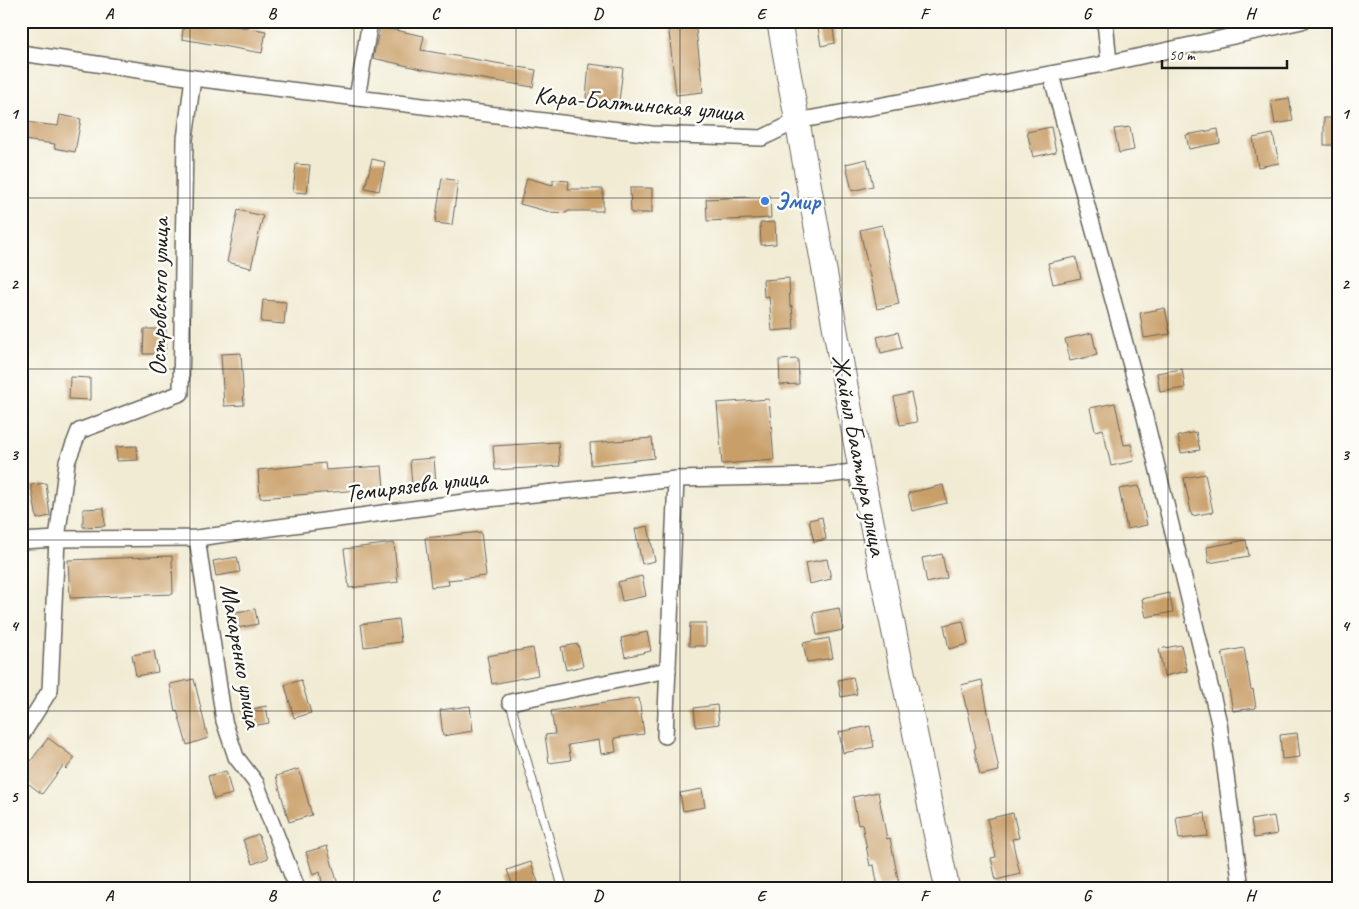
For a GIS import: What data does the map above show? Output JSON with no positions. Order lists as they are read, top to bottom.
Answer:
{
  "streets": {
    "highway": ["Жайыл Баатыра улица"],
    "street": [
      "Кара-Балтинская улица",
      "Островского улица",
      "Темирязева улица",
      "Макаренко улица"
    ]
  },
  "crossings": [
    ["Кара-Балтинская улица", "Островского улица"],
    ["Кара-Балтинская улица", "Жайыл Баатыра улица"],
    ["Островского улица", "Темирязева улица"],
    ["Жайыл Баатыра улица", "Темирязева улица"],
    ["Темирязева улица", "Макаренко улица"]
  ],
  "places": ["Эмир"],
  "scale_bar": "50 m",
  "grid": {
    "columns": [
      "A",
      "B",
      "C",
      "D",
      "E",
      "F",
      "G",
      "H"
    ],
    "rows": [
      "1",
      "2",
      "3",
      "4",
      "5"
    ]
  }
}
